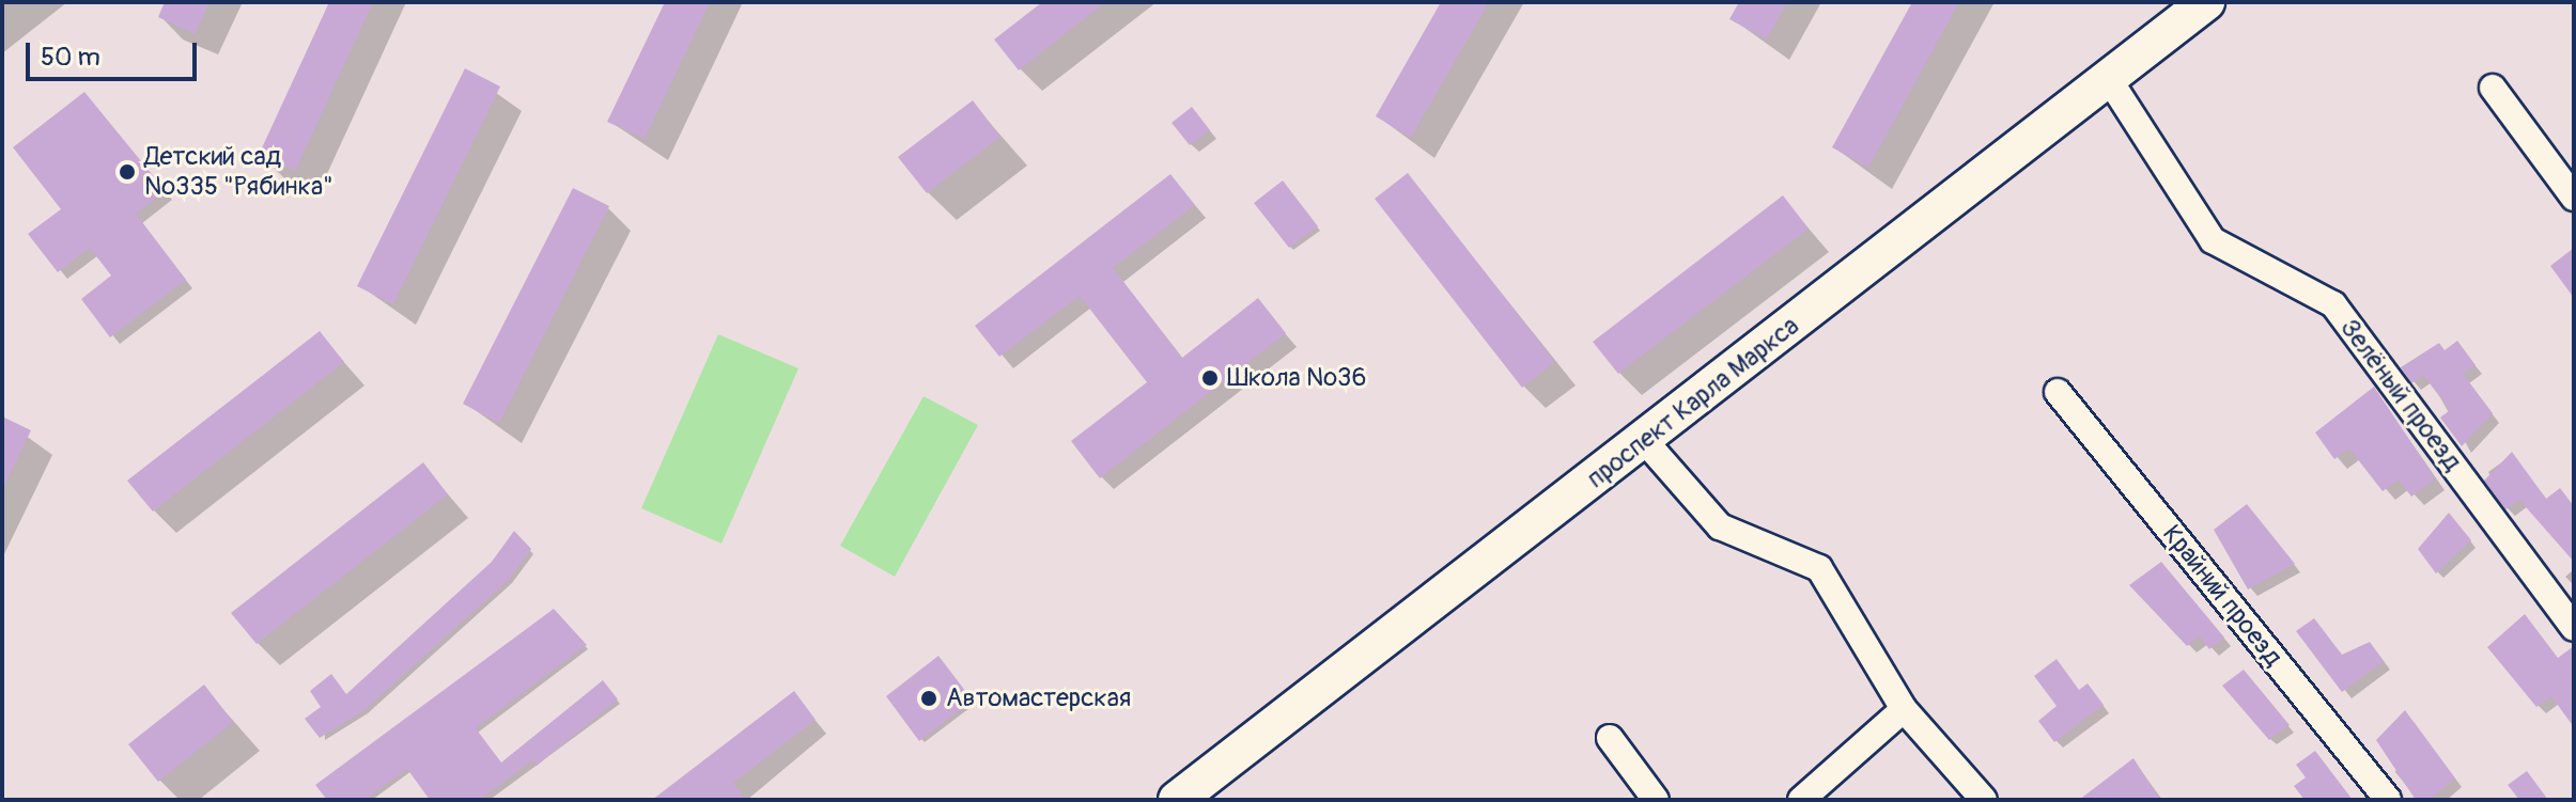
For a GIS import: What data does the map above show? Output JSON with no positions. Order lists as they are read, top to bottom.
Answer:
{
  "streets": {
    "street": ["Зелёный проезд", "проспект Карла Маркса", "Крайний проезд"]
  },
  "crossings": [
    ["Зелёный проезд", "проспект Карла Маркса"]
  ],
  "places": ["Детский сад №335 \"Рябинка\"", "Школа №36", "Автомастерская"],
  "scale_bar": "50 m"
}
